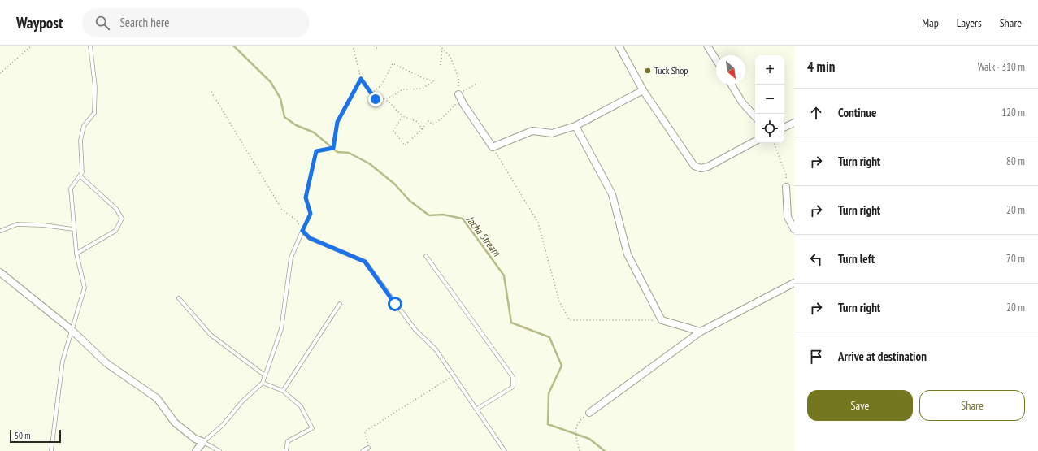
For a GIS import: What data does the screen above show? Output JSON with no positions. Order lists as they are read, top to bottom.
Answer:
{
  "water": ["Jacha Stream"],
  "places": ["Tuck Shop"],
  "scale_bar": "50 m",
  "north": "bottom right",
  "page": {
    "header": "Waypost",
    "search": "Search here",
    "nav": ["Map", "Layers", "Share"],
    "heading": ["4 min", "Walk · 310 m"],
    "map_buttons": ["+", "−"],
    "list": [
      ["Continue", "120 m"],
      ["Turn right", "80 m"],
      ["Turn right", "20 m"],
      ["Turn left", "70 m"],
      ["Turn right", "20 m"],
      "Arrive at destination"
    ],
    "buttons": ["Save", "Share"],
    "scale": "50 m"
  }
}
